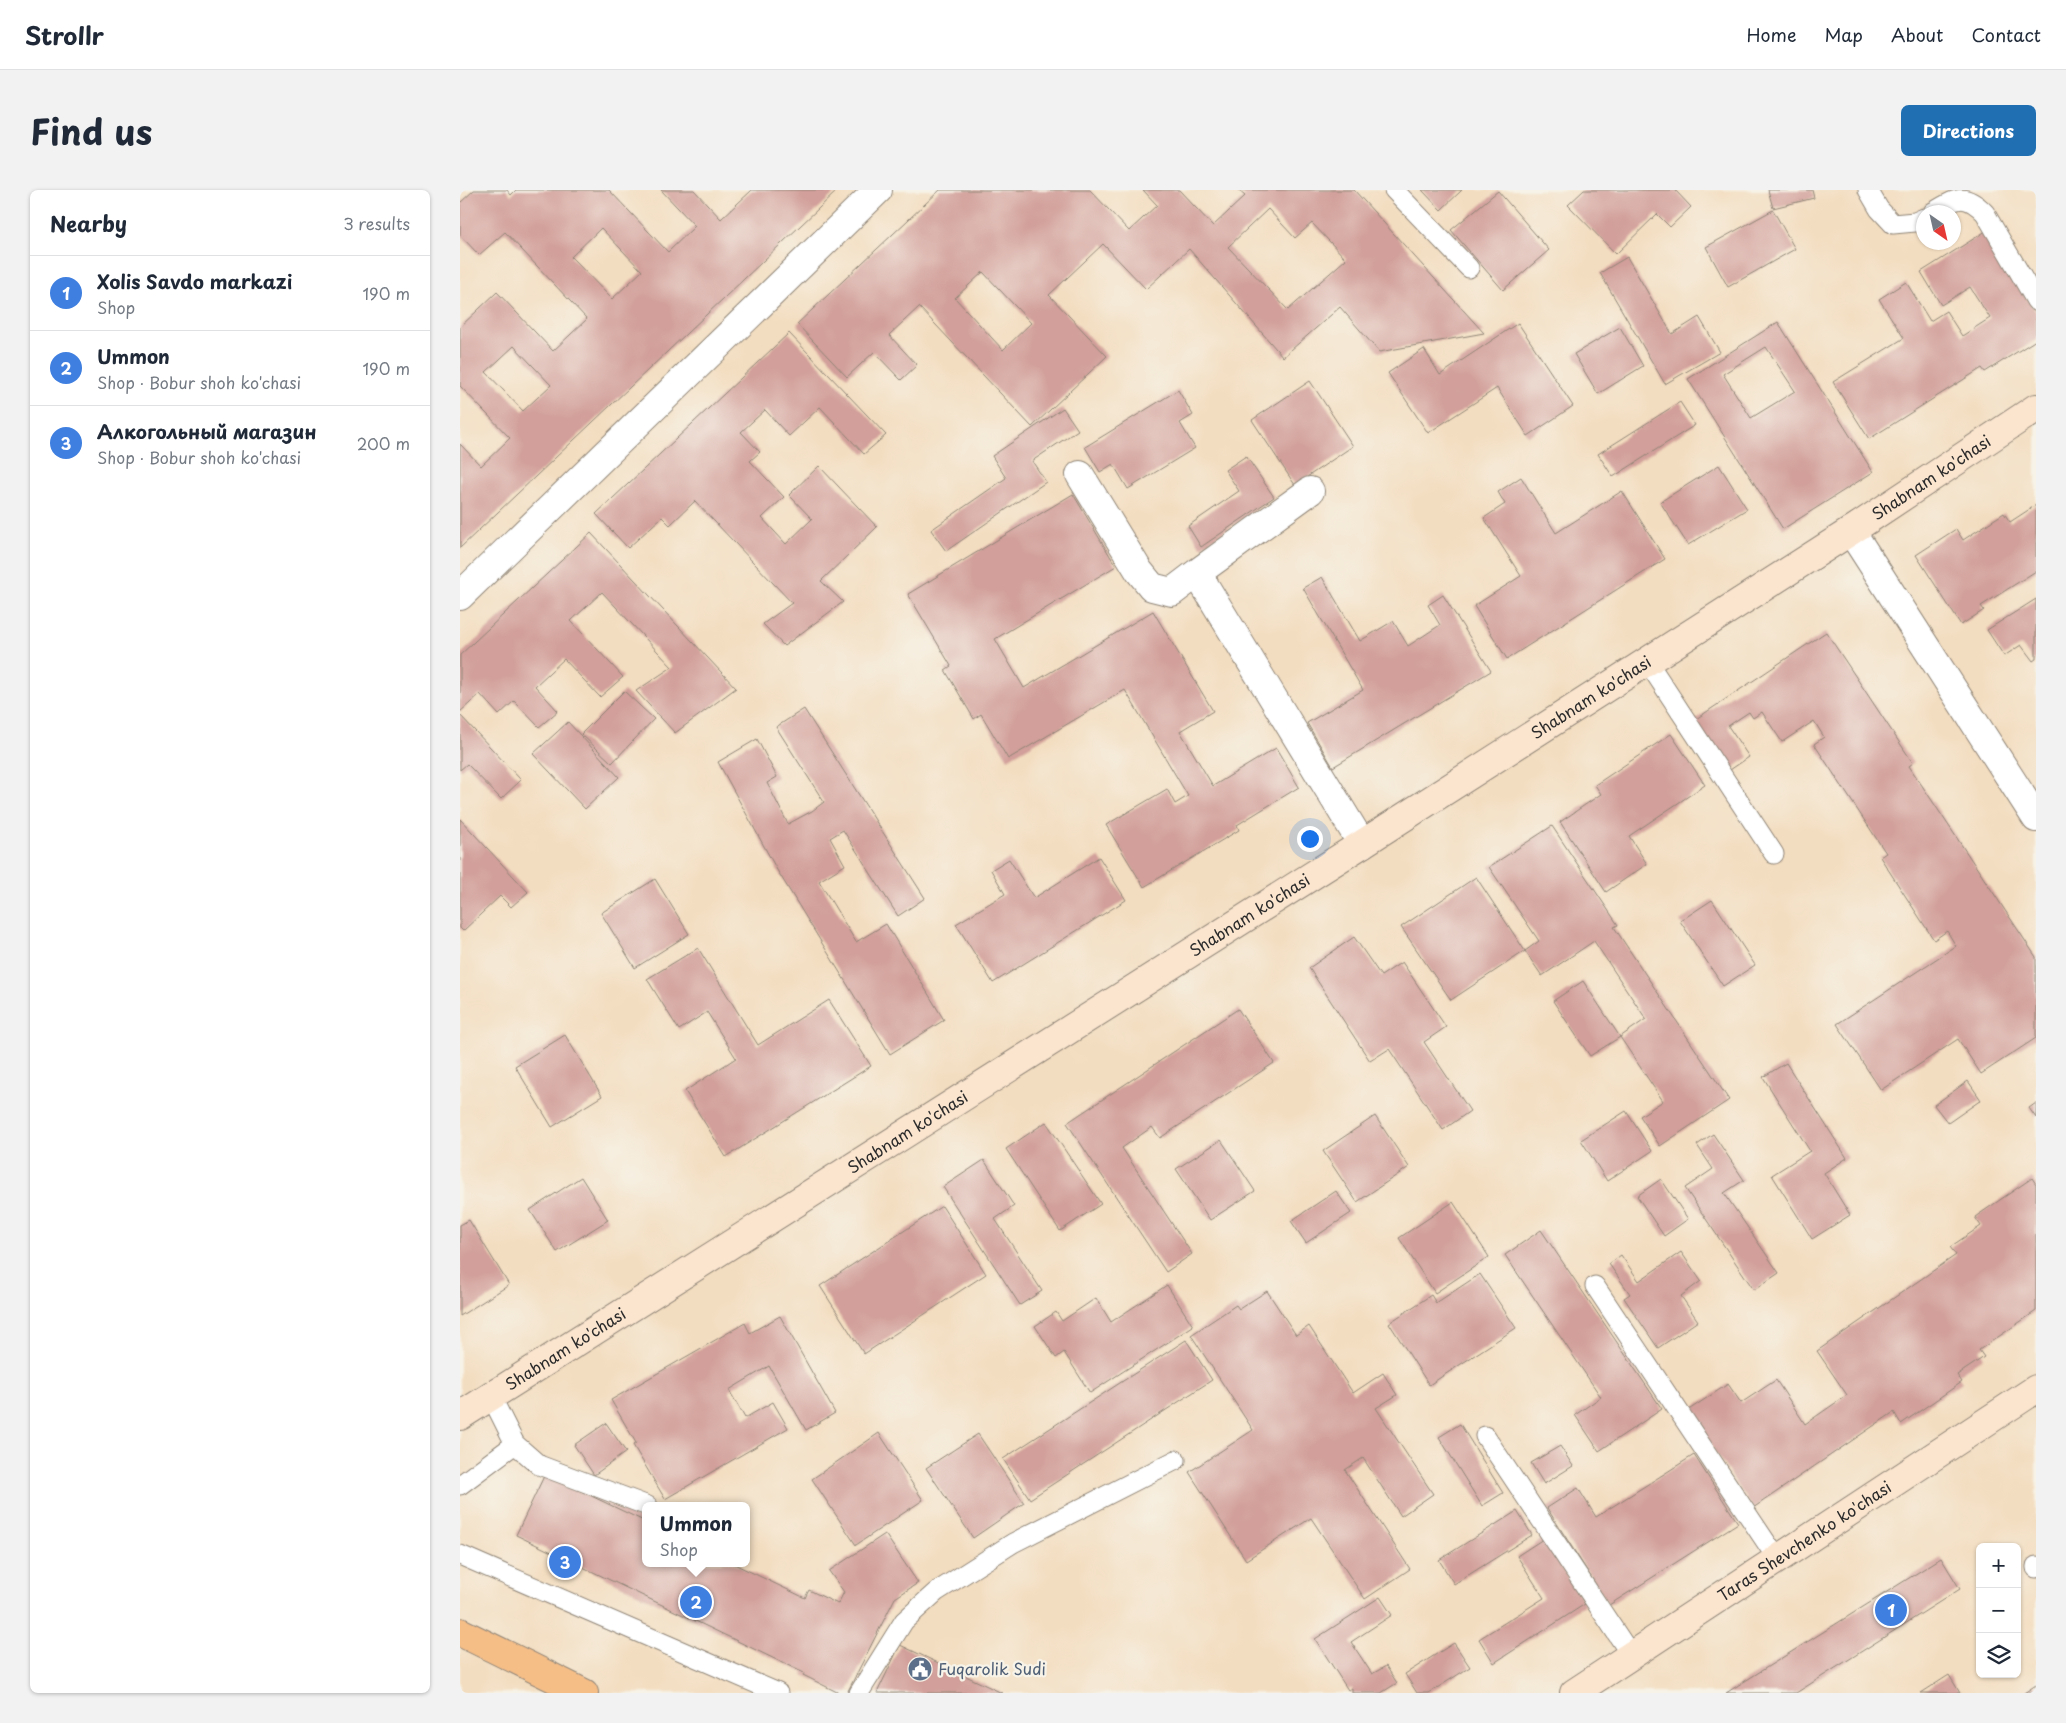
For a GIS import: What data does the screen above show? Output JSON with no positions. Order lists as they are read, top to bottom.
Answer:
{
  "streets": {
    "street": ["Shabnam ko'chasi", "Taras Shevchenko ko'chasi"]
  },
  "places": {
    "public building": ["Fuqarolik Sudi"]
  },
  "north": "bottom right",
  "page": {
    "header": "Strollr",
    "nav": [
      "Home",
      "Map",
      "About",
      "Contact"
    ],
    "title": "Find us",
    "buttons": "Directions",
    "heading": ["Nearby", "3 results"],
    "list": [
      {
        "mark": "1",
        "name": "Xolis Savdo markazi",
        "note": "Shop",
        "value": "190 m"
      },
      {
        "mark": "2",
        "name": "Ummon",
        "note": "Shop · Bobur shoh ko'chasi",
        "value": "190 m"
      },
      {
        "mark": "3",
        "name": "Алкогольный магазин",
        "note": "Shop · Bobur shoh ko'chasi",
        "value": "200 m"
      }
    ],
    "popup": ["Ummon", "Shop"],
    "map_buttons": ["+", "−"],
    "pins": ["3", "2", "1"]
  }
}
